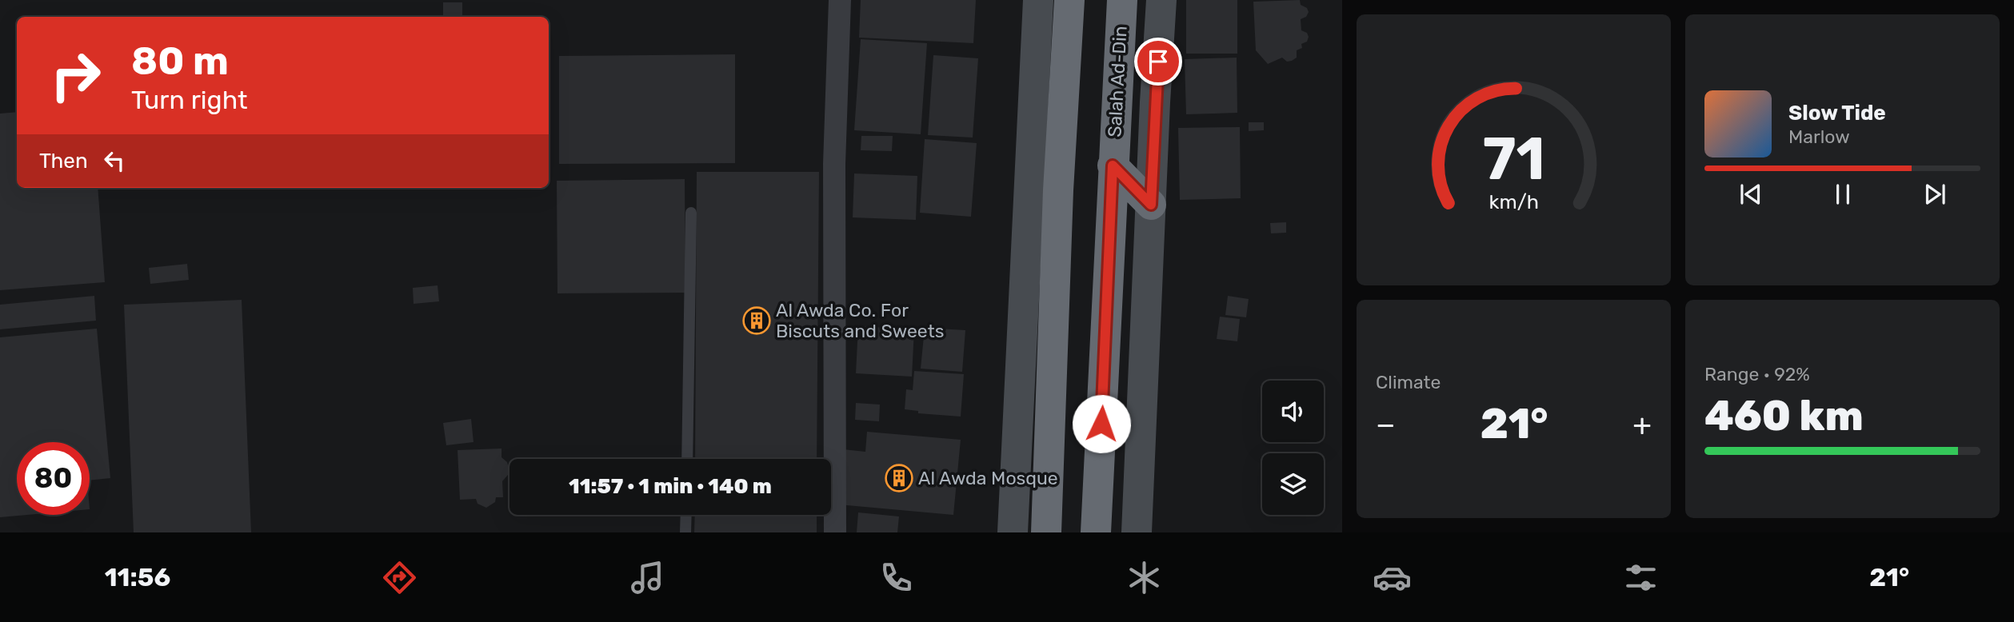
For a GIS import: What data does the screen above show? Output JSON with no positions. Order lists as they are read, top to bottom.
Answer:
{
  "streets": {
    "highway": ["Salah Ad-Din"]
  },
  "places": {
    "building": ["Al Awda Co. For Biscuts and Sweets", "Al Awda Mosque"]
  },
  "page": {
    "turn": ["80 m", "Turn right"],
    "song": ["Slow Tide", "Marlow"],
    "then": "Then",
    "tile": [
      "Climate",
      ["Range · 92%", "460 km"]
    ],
    "heat": ["−", "21°", "+"],
    "limit": "80",
    "trip": "11:57 · 1 min · 140 m",
    "tabs": ["11:56", "21°"],
    "gauge": ["71", "km/h"]
  }
}
